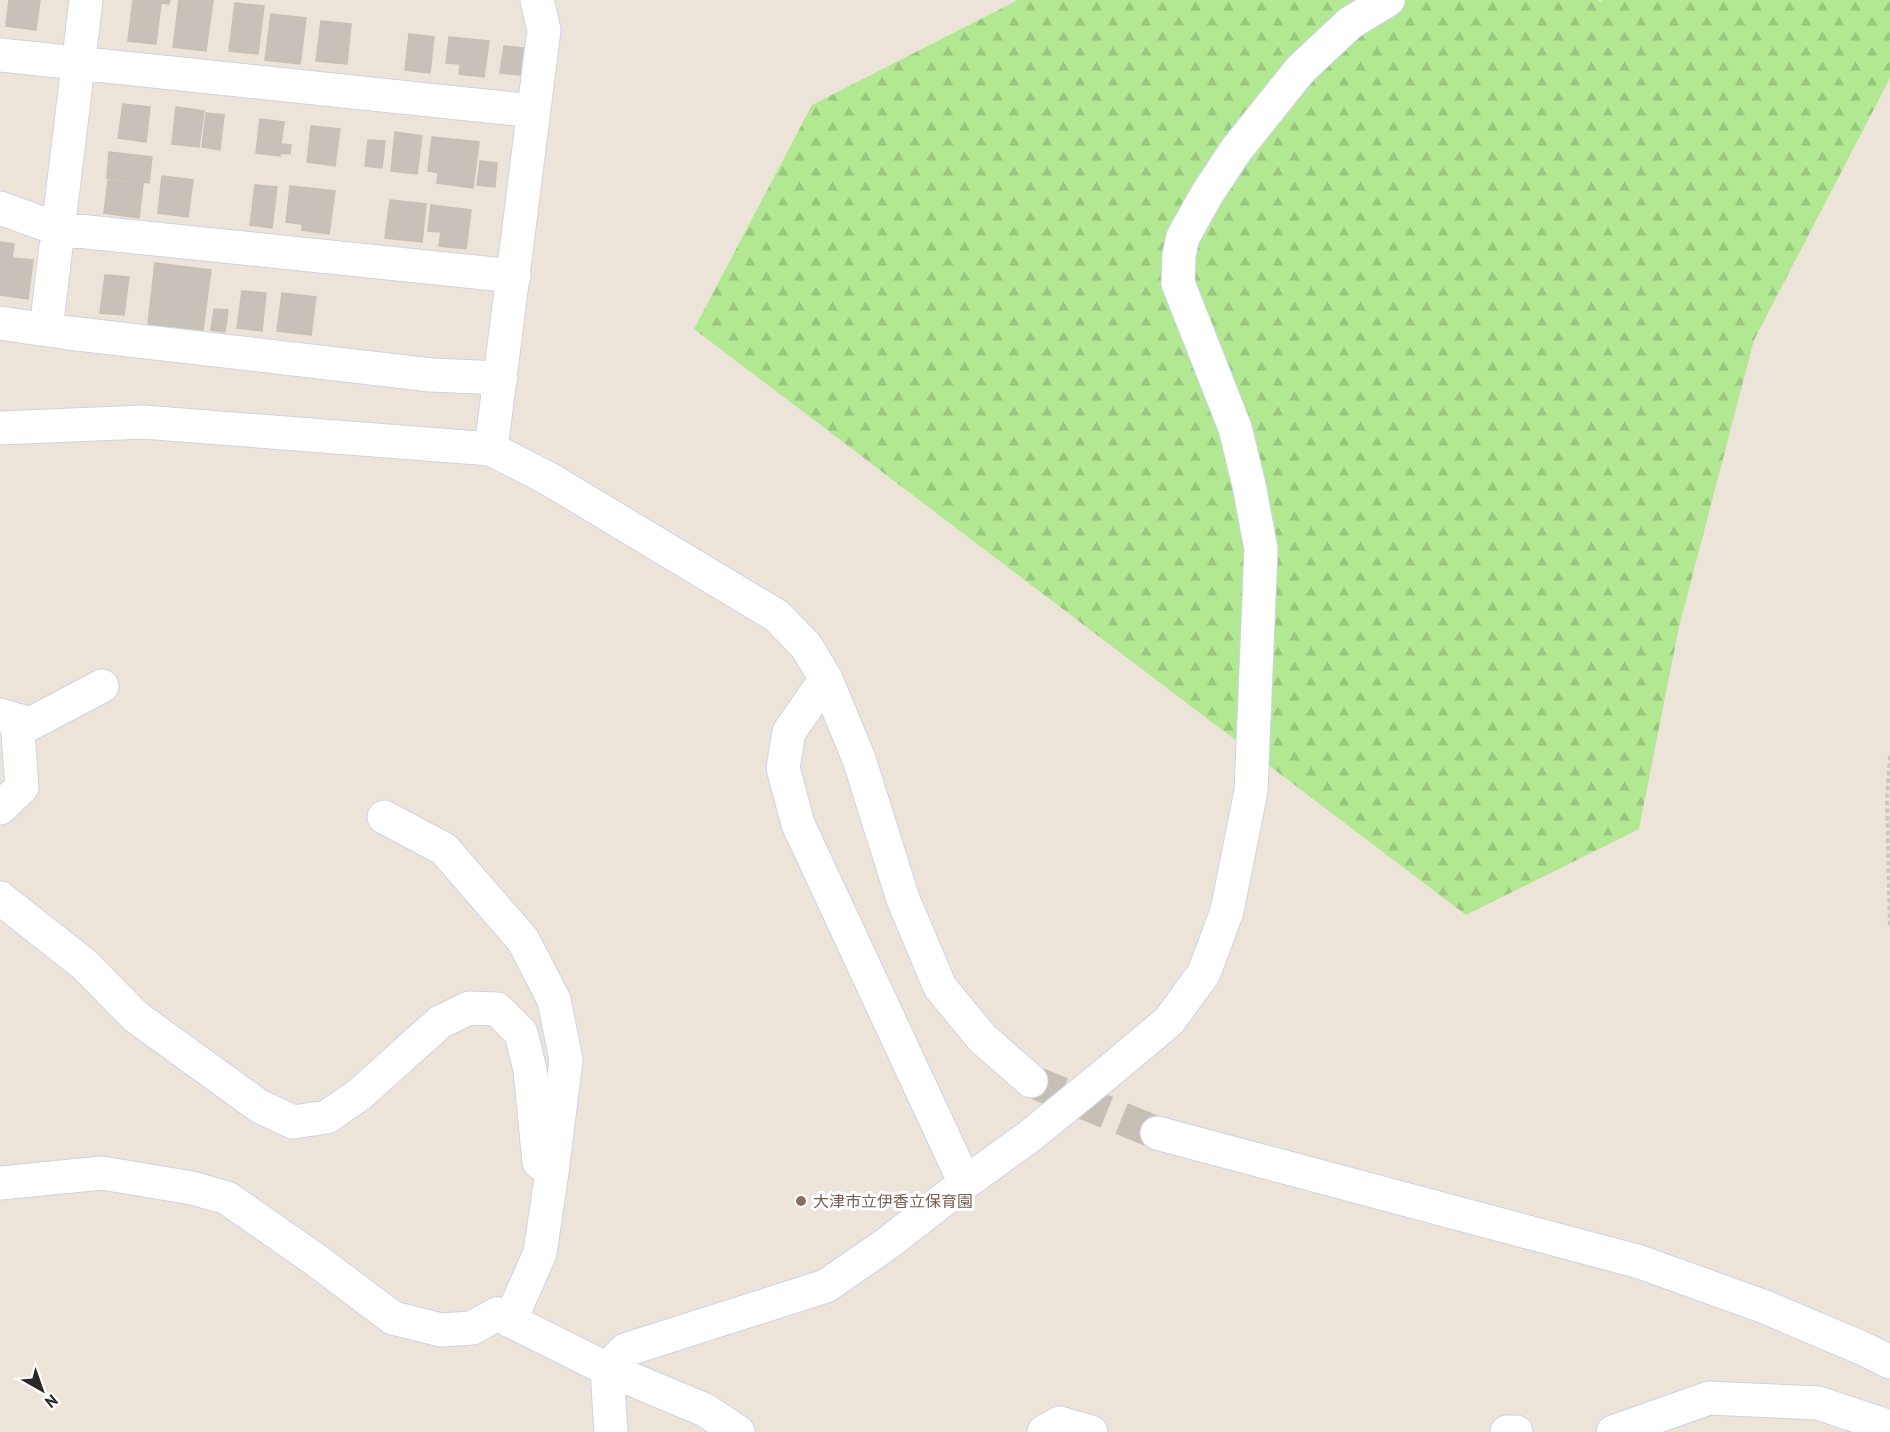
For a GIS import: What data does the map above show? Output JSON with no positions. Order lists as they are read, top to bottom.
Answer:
{
  "places": ["大津市立伊香立保育園"],
  "north": "bottom right"
}
